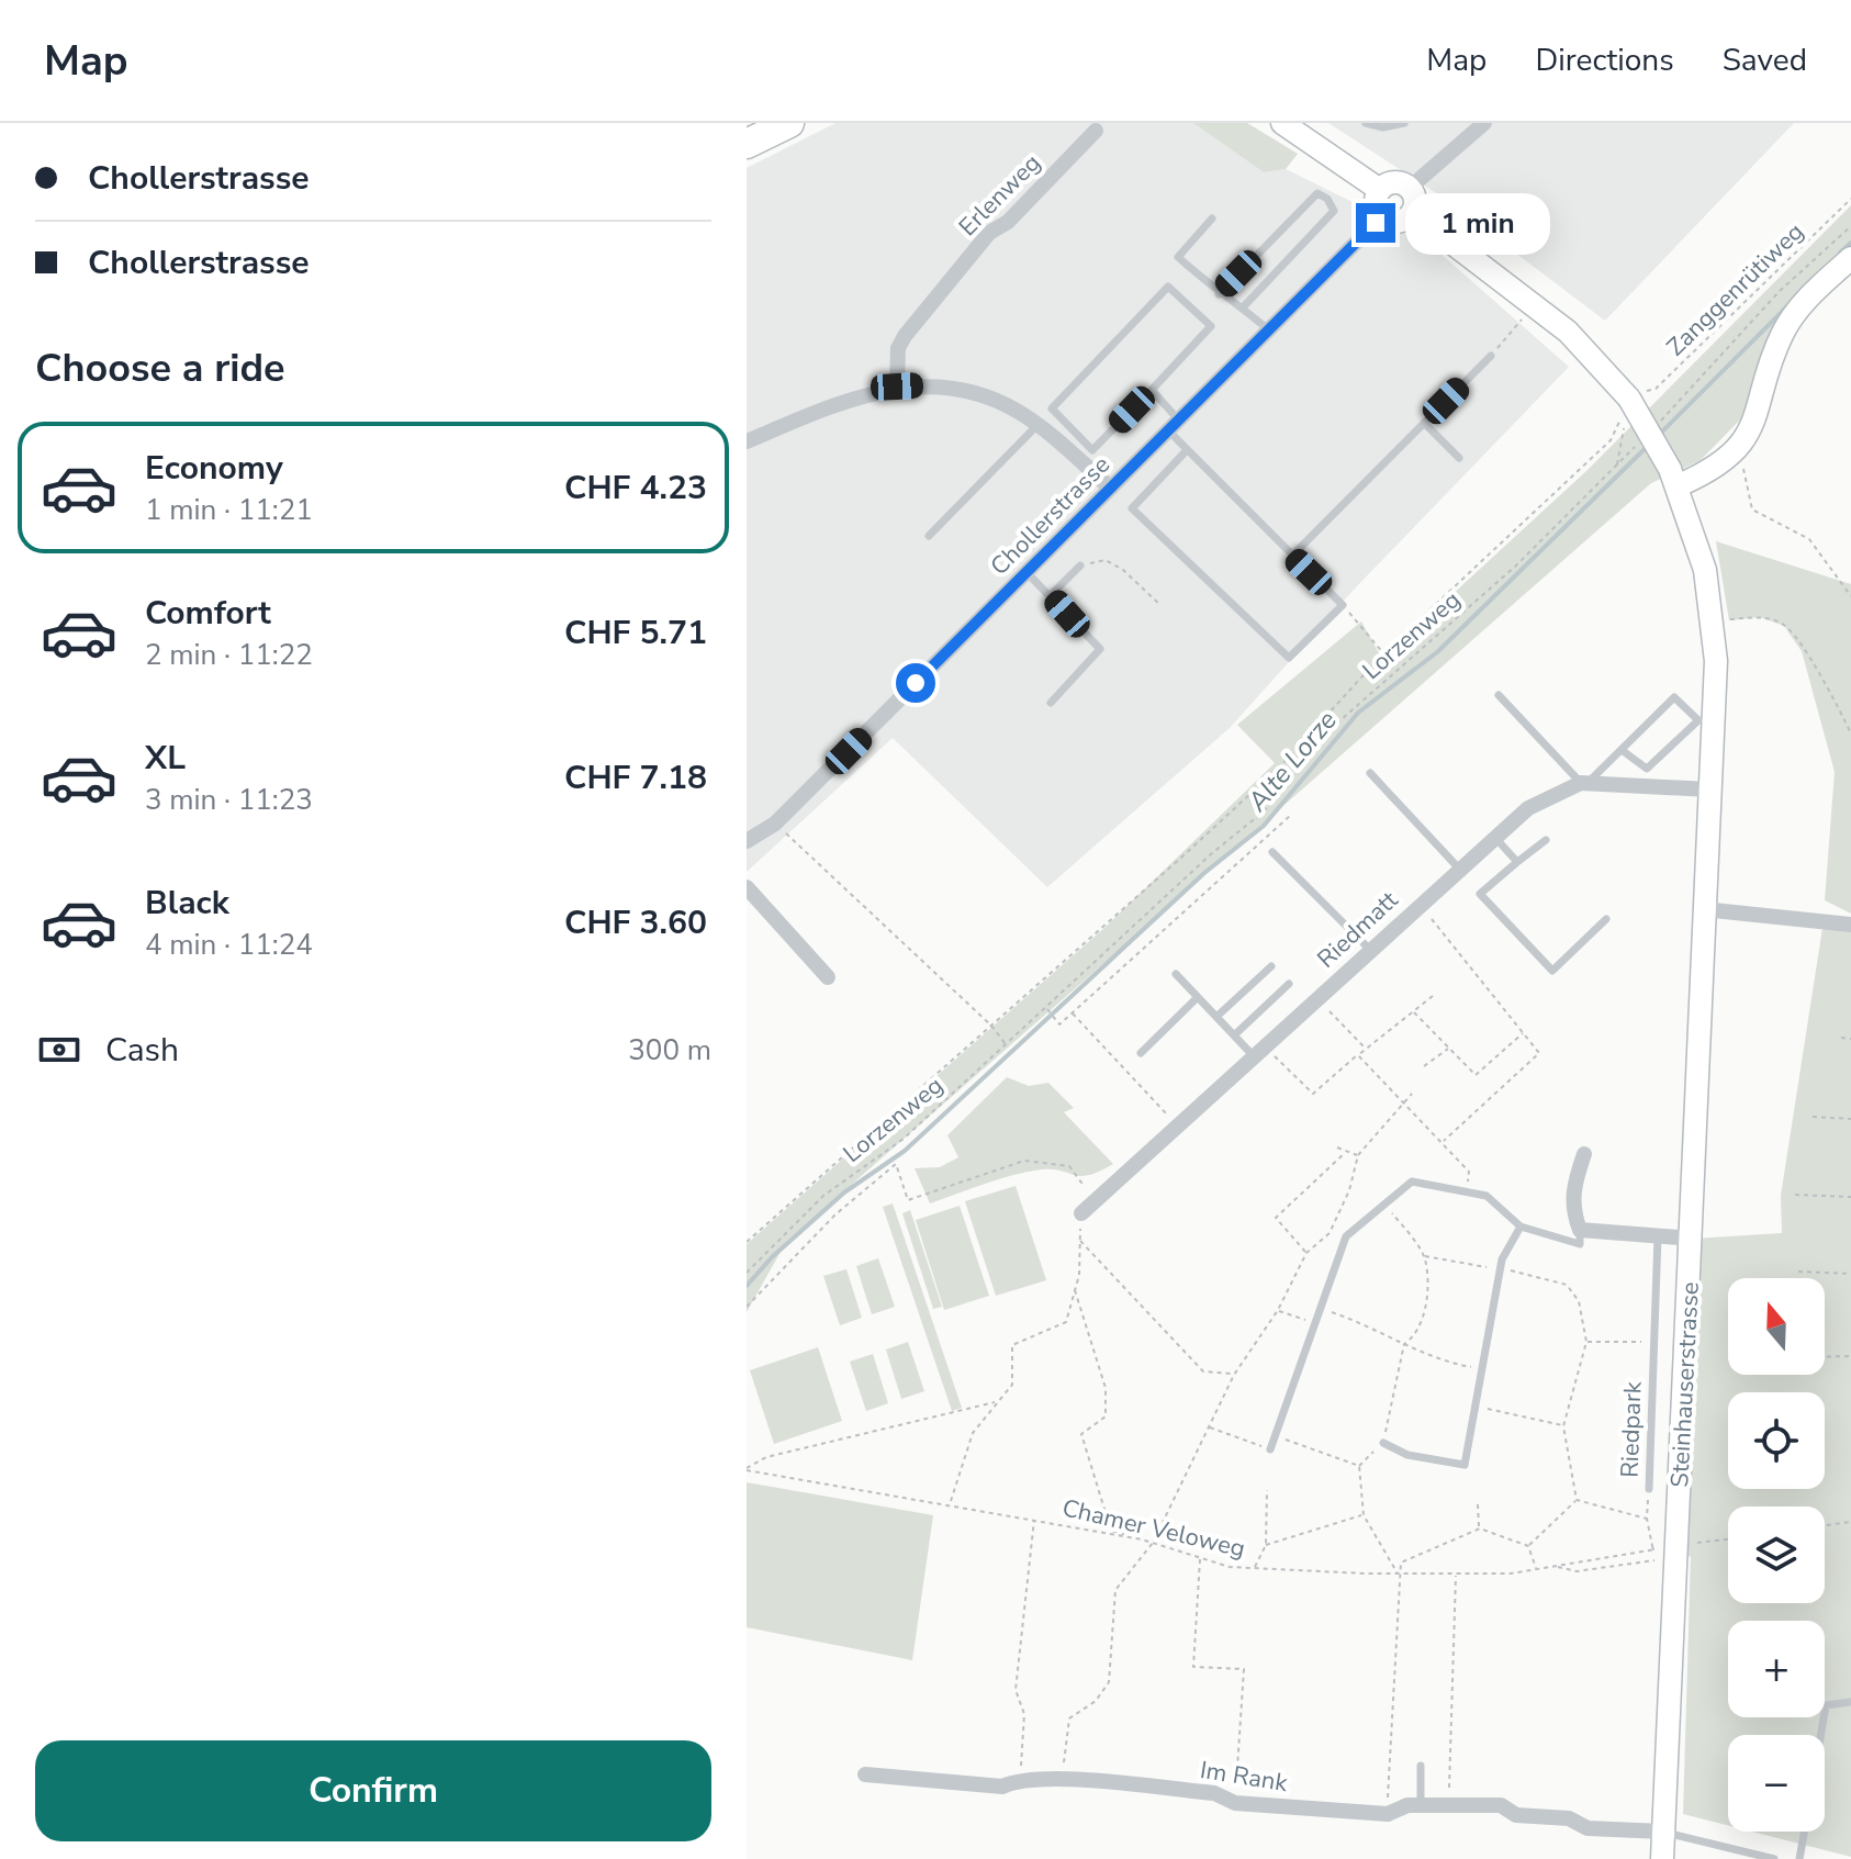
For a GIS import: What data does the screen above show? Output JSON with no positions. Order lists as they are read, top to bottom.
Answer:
{
  "streets": {
    "street": [
      "Erlenweg",
      "Chollerstrasse",
      "Riedmatt",
      "Steinhauserstrasse",
      "Im Rank"
    ],
    "lane": ["Riedpark"],
    "path": ["Zanggenrütiweg", "Lorzenweg", "Chamer Veloweg"]
  },
  "crossings": [
    ["Zanggenrütiweg", "Lorzenweg"],
    ["Zanggenrütiweg", "Steinhauserstrasse"],
    ["Chollerstrasse", "Steinhauserstrasse"],
    ["Riedmatt", "Steinhauserstrasse"],
    ["Steinhauserstrasse", "Riedpark"],
    ["Steinhauserstrasse", "Chamer Veloweg"],
    ["Steinhauserstrasse", "Im Rank"],
    ["Riedpark", "Chamer Veloweg"]
  ],
  "water": ["Alte Lorze"],
  "north": "top",
  "page": {
    "header": "Map",
    "nav": ["Map", "Directions", "Saved"],
    "banner": ["Chollerstrasse", "Chollerstrasse"],
    "bubble": "1 min",
    "heading": "Choose a ride",
    "list": [
      {
        "name": "Economy",
        "note": "1 min · 11:21",
        "value": "CHF 4.23"
      },
      {
        "name": "Comfort",
        "note": "2 min · 11:22",
        "value": "CHF 5.71"
      },
      {
        "name": "XL",
        "note": "3 min · 11:23",
        "value": "CHF 7.18"
      },
      {
        "name": "Black",
        "note": "4 min · 11:24",
        "value": "CHF 3.60"
      }
    ],
    "pay": ["Cash", "300 m"],
    "map_buttons": ["+", "−"],
    "buttons": "Confirm"
  }
}
